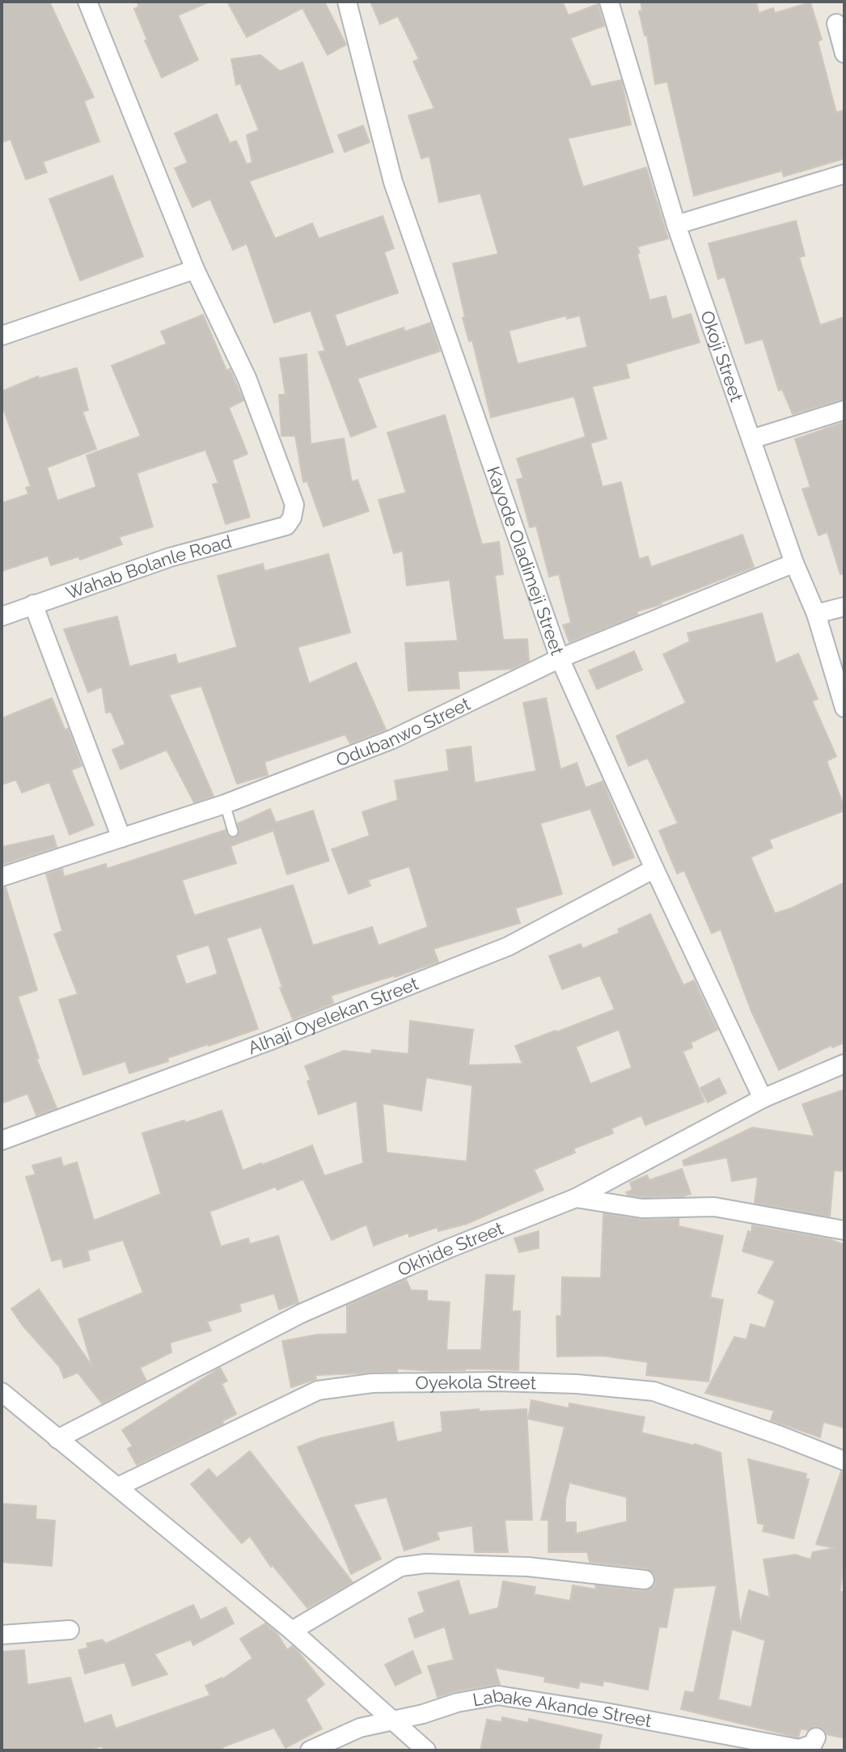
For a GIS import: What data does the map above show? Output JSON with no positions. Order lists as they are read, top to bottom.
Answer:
{
  "streets": {
    "street": [
      "Okoji Street",
      "Kayode Oladimeji Street",
      "Wahab Bolanle Road",
      "Odubanwo Street",
      "Alhaji Oyelekan Street",
      "Okhide Street",
      "Oyekola Street",
      "Labake Akande Street"
    ]
  },
  "crossings": [
    ["Okoji Street", "Odubanwo Street"],
    ["Kayode Oladimeji Street", "Odubanwo Street"],
    ["Kayode Oladimeji Street", "Alhaji Oyelekan Street"],
    ["Kayode Oladimeji Street", "Okhide Street"]
  ]
}
